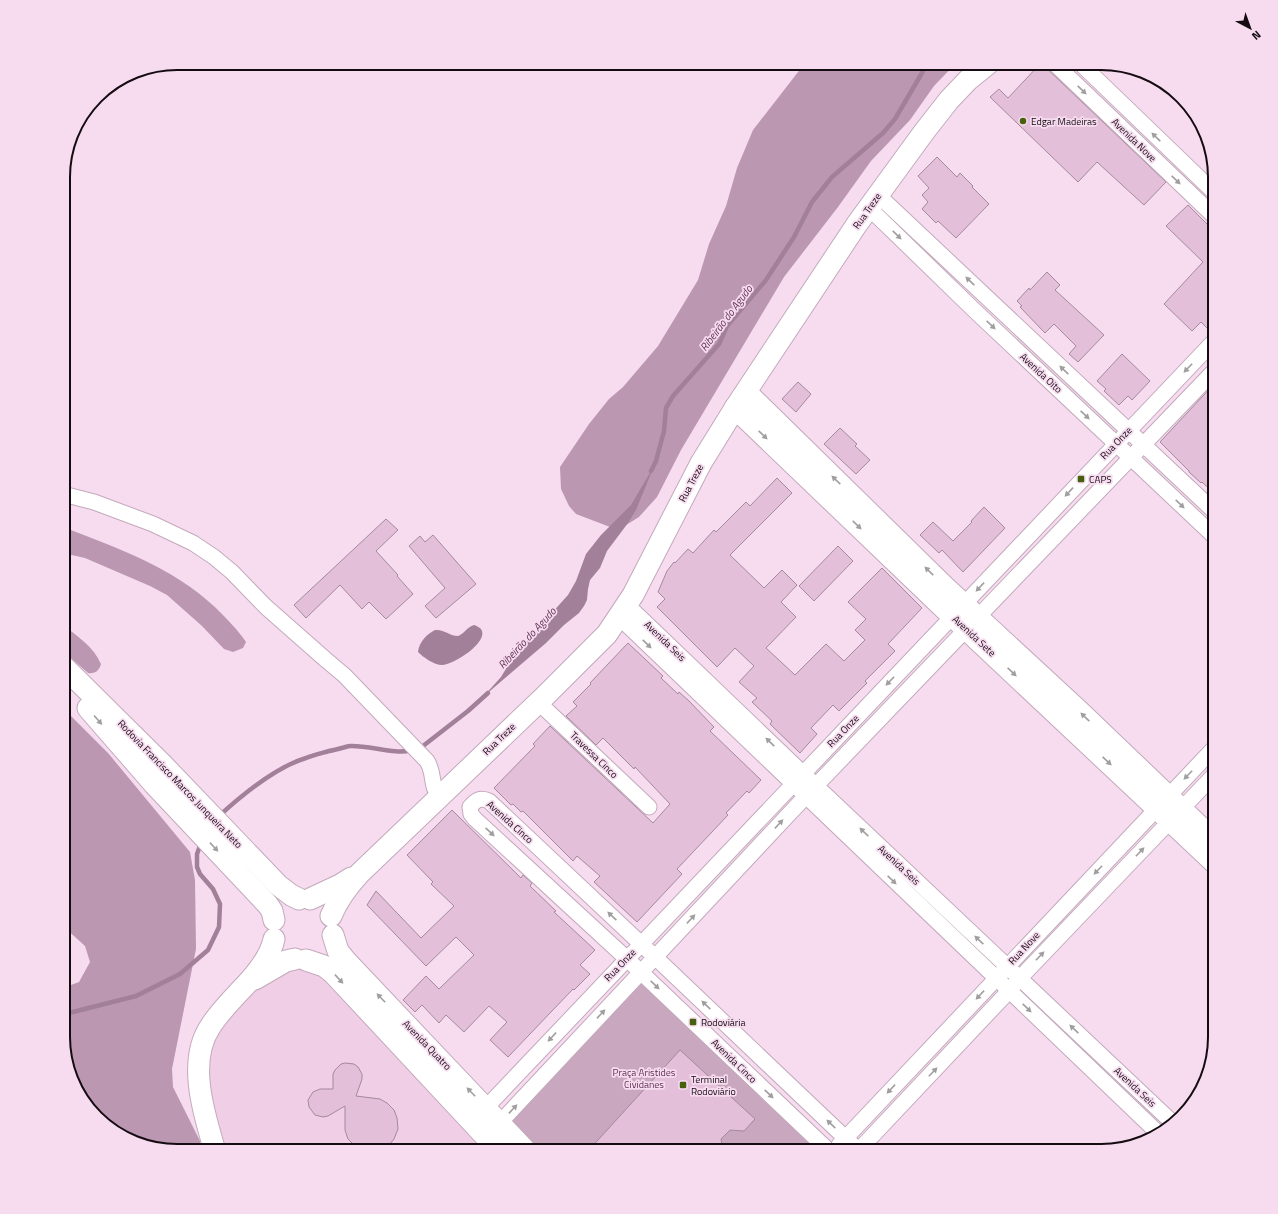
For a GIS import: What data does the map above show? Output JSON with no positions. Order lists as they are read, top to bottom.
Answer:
{
  "streets": {
    "street": [
      "Avenida Nove",
      "Rua Treze",
      "Avenida Oito",
      "Rua Onze",
      "Avenida Sete",
      "Avenida Seis",
      "Travessa Cinco",
      "Rodovia Francisco Marcos Junqueira Neto",
      "Avenida Cinco",
      "Rua Nove",
      "Avenida Quatro"
    ]
  },
  "crossings": [
    ["Rua Treze", "Avenida Oito"],
    ["Rua Treze", "Avenida Sete"],
    ["Rua Treze", "Avenida Seis"],
    ["Rua Treze", "Travessa Cinco"],
    ["Rua Treze", "Rodovia Francisco Marcos Junqueira Neto"],
    ["Rua Treze", "Avenida Quatro"],
    ["Avenida Oito", "Rua Onze"],
    ["Rua Onze", "Avenida Sete"],
    ["Rua Onze", "Avenida Seis"],
    ["Rua Onze", "Avenida Cinco"],
    ["Rua Onze", "Avenida Quatro"],
    ["Avenida Sete", "Rua Nove"],
    ["Avenida Seis", "Rua Nove"],
    ["Rodovia Francisco Marcos Junqueira Neto", "Avenida Quatro"],
    ["Avenida Cinco", "Rua Nove"]
  ],
  "water": ["Ribeirão do Agudo"],
  "parks": ["Praça Aristides Cividanes"],
  "places": {
    "other": ["Edgar Madeiras"],
    "transit": ["CAPS", "Rodoviária", "Terminal Rodoviário"]
  },
  "north": "bottom right"
}
